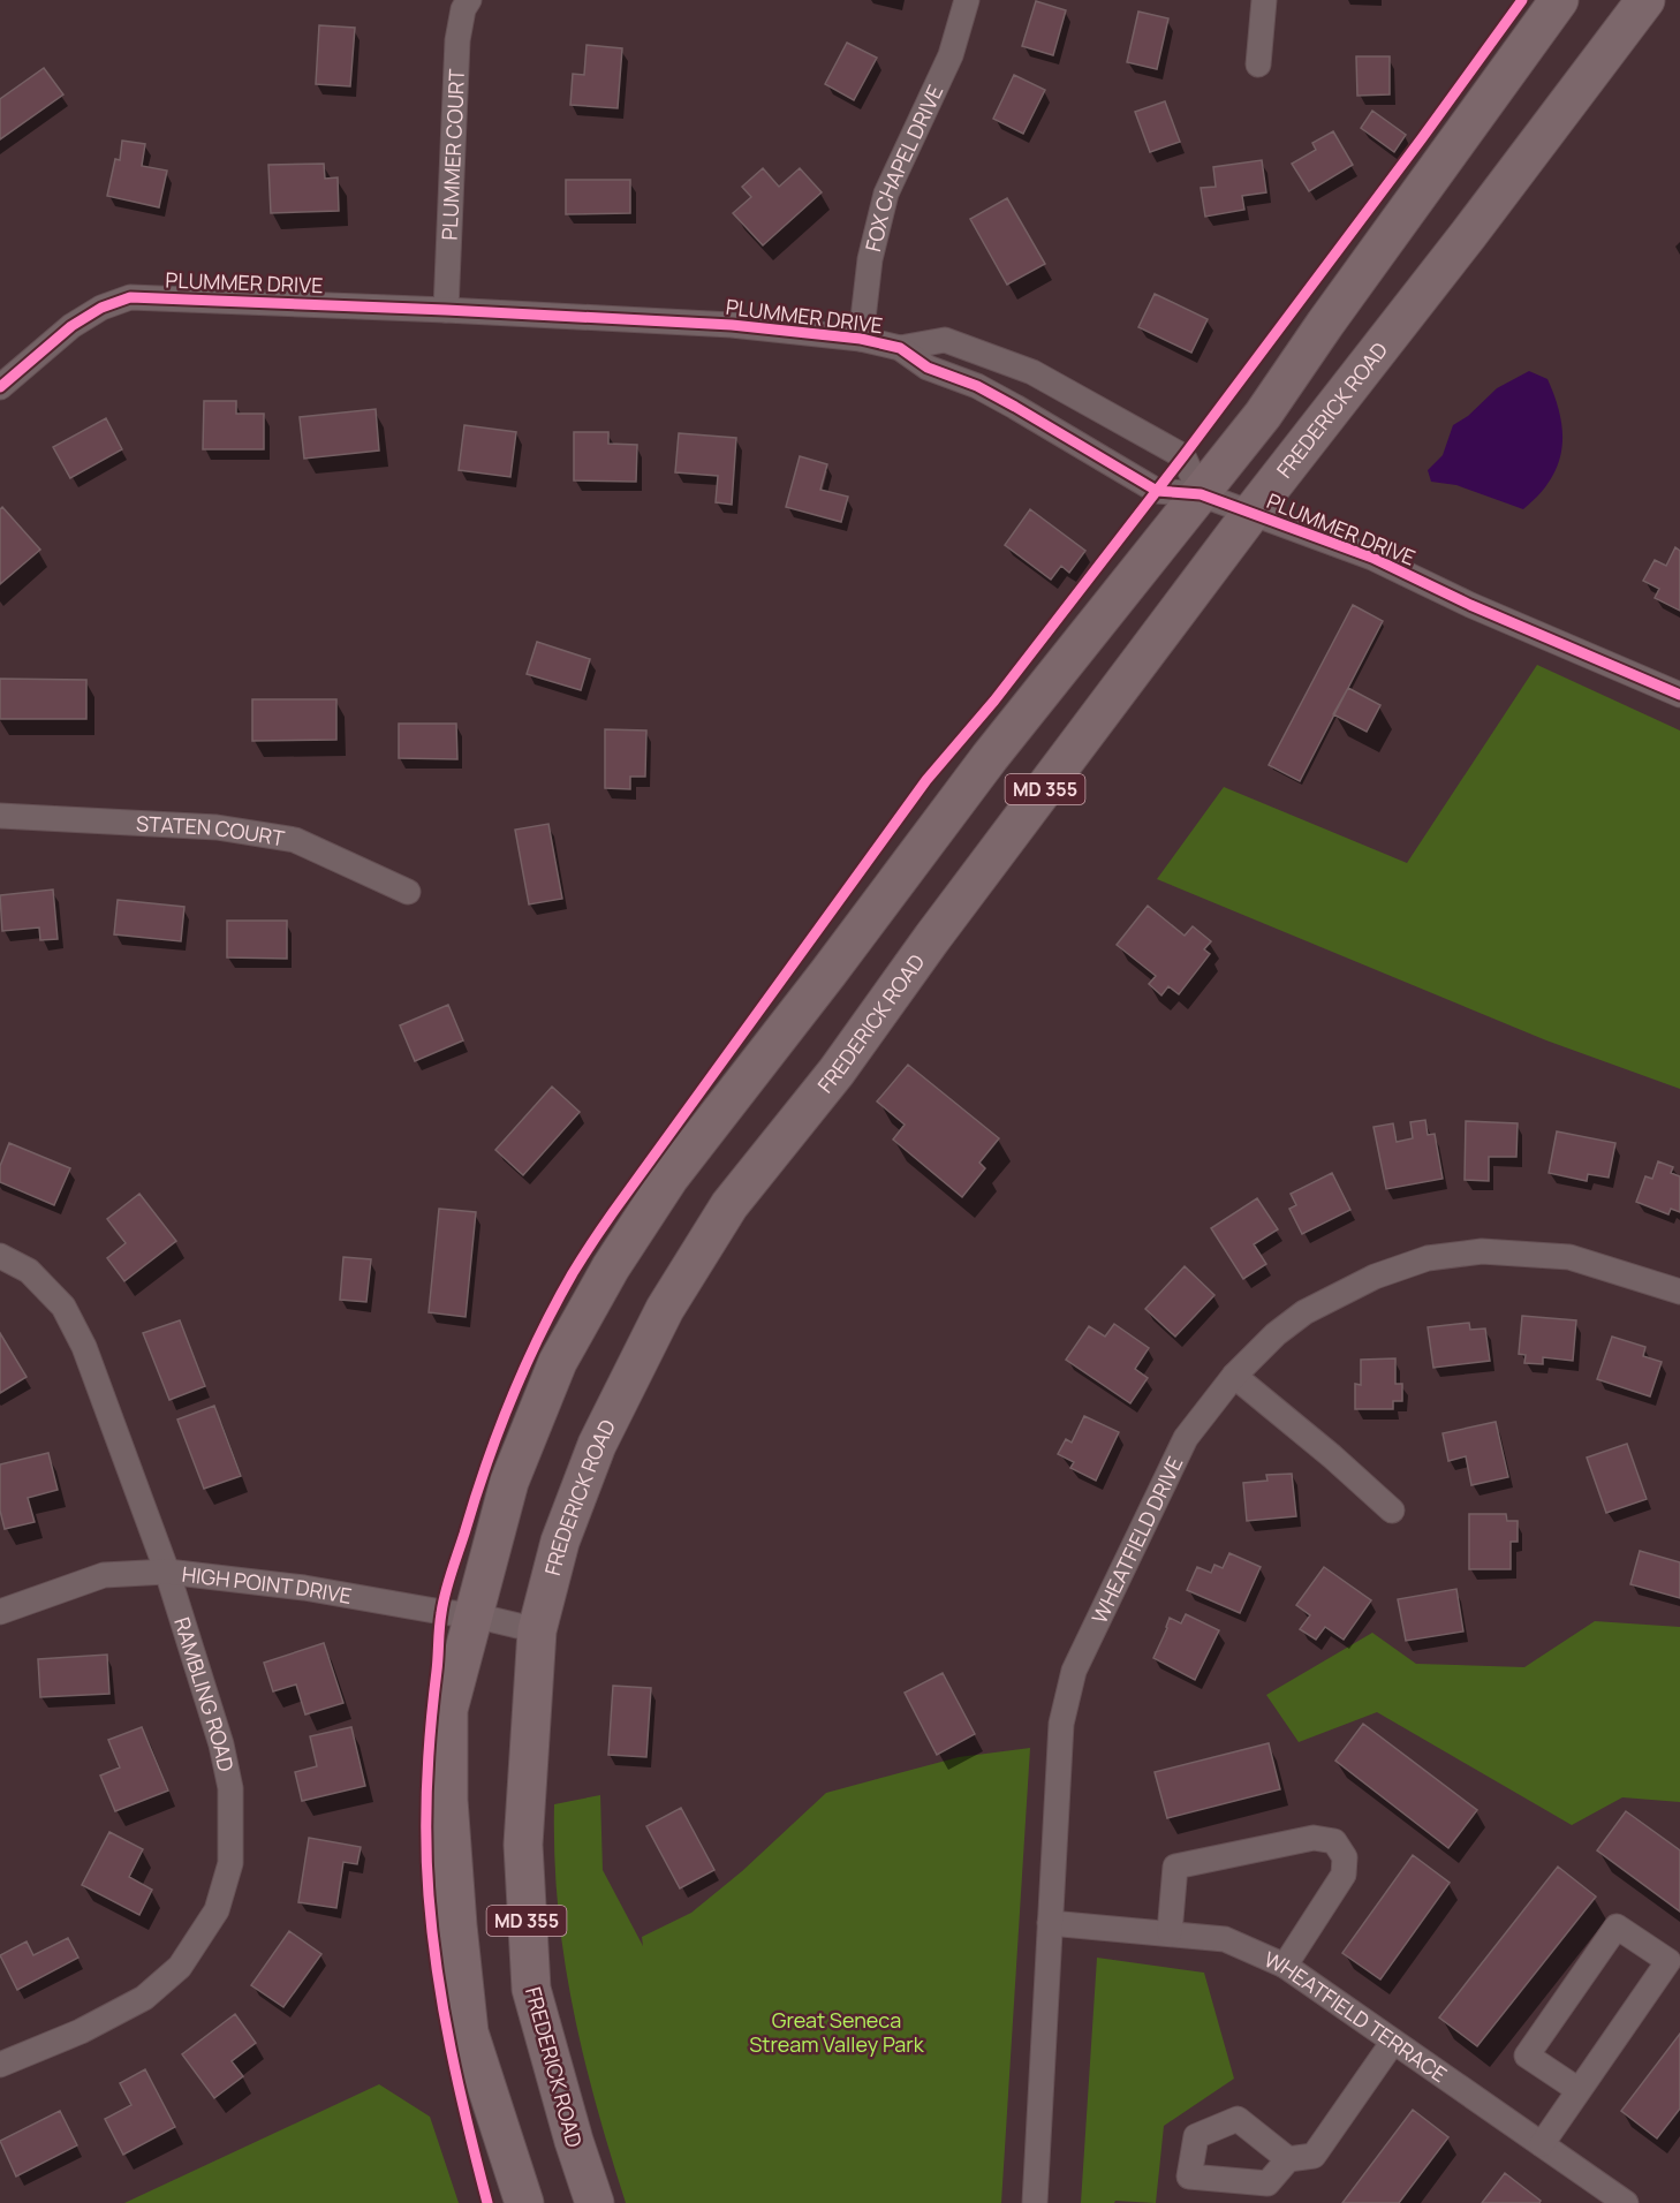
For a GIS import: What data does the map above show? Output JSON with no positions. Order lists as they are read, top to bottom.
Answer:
{
  "streets": {
    "main road": ["FREDERICK ROAD", "MD 355"],
    "street": [
      "PLUMMER COURT",
      "FOX CHAPEL DRIVE",
      "PLUMMER DRIVE",
      "STATEN COURT",
      "WHEATFIELD DRIVE",
      "HIGH POINT DRIVE",
      "RAMBLING ROAD",
      "WHEATFIELD TERRACE"
    ]
  },
  "crossings": [
    ["PLUMMER COURT", "PLUMMER DRIVE"],
    ["FOX CHAPEL DRIVE", "PLUMMER DRIVE"],
    ["PLUMMER DRIVE", "FREDERICK ROAD"],
    ["PLUMMER DRIVE", "MD 355"],
    ["FREDERICK ROAD", "HIGH POINT DRIVE"],
    ["MD 355", "HIGH POINT DRIVE"],
    ["WHEATFIELD DRIVE", "WHEATFIELD TERRACE"],
    ["HIGH POINT DRIVE", "RAMBLING ROAD"]
  ],
  "parks": ["Great Seneca Stream Valley Park"]
}
